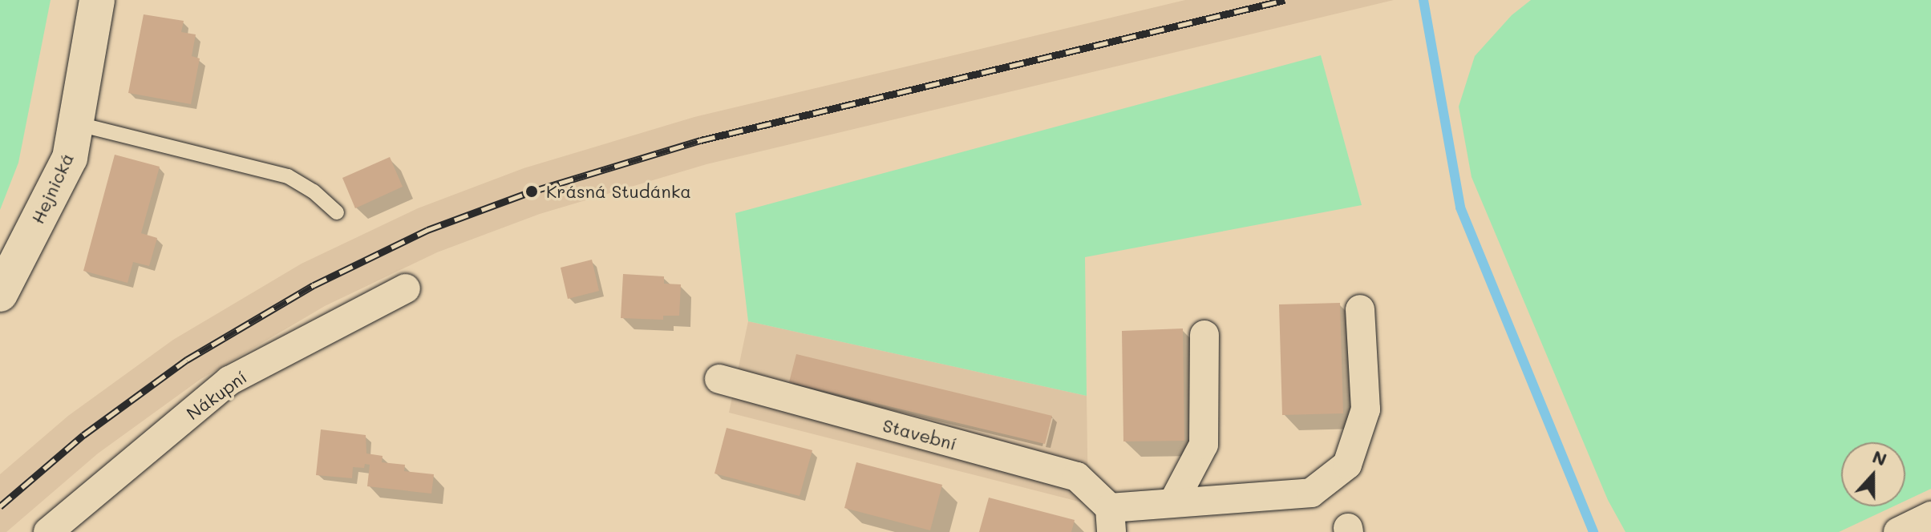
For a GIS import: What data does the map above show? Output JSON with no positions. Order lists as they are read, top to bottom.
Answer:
{
  "streets": {
    "main road": ["Hejnická"],
    "street": ["Nákupní", "Stavební"]
  },
  "places": ["Krásná Studánka"],
  "north": "top"
}
